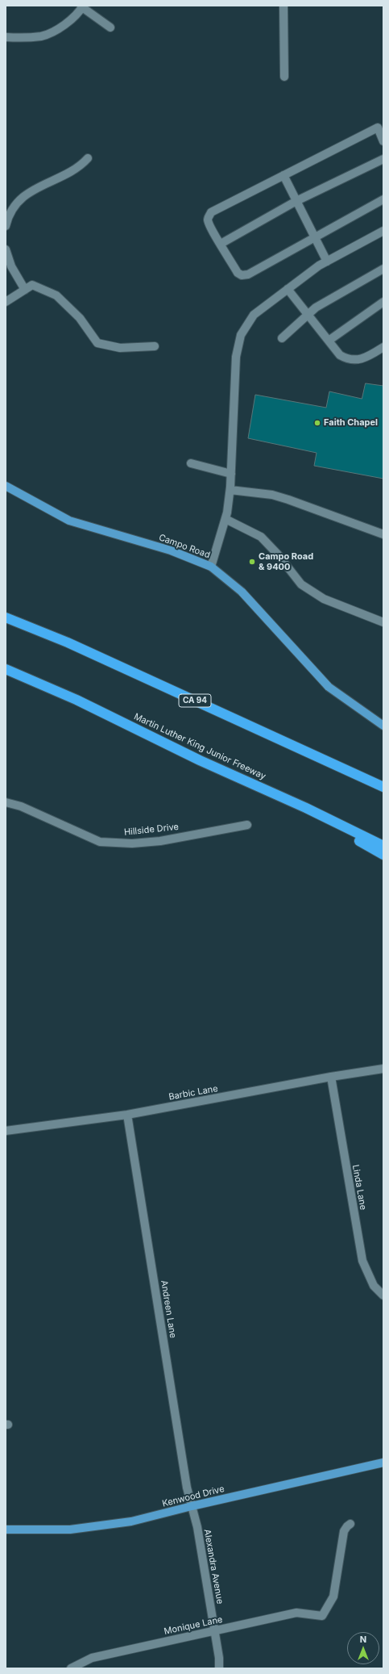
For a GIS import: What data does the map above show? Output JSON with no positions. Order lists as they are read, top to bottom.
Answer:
{
  "streets": {
    "highway": ["CA 94", "Martin Luther King Junior Freeway"],
    "main road": ["Campo Road", "Kenwood Drive"],
    "street": [
      "Hillside Drive",
      "Barbic Lane",
      "Linda Lane",
      "Andreen Lane",
      "Alexandra Avenue",
      "Monique Lane"
    ]
  },
  "crossings": [
    ["Barbic Lane", "Linda Lane"],
    ["Barbic Lane", "Andreen Lane"],
    ["Andreen Lane", "Kenwood Drive"],
    ["Andreen Lane", "Alexandra Avenue"],
    ["Kenwood Drive", "Alexandra Avenue"],
    ["Alexandra Avenue", "Monique Lane"]
  ],
  "places": ["Faith Chapel", "Campo Road & 9400"],
  "north": "top"
}
